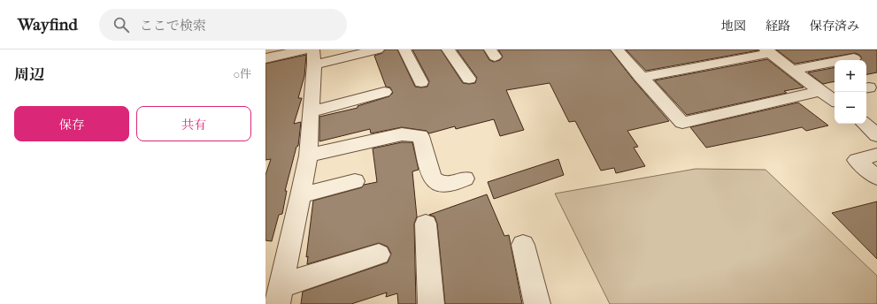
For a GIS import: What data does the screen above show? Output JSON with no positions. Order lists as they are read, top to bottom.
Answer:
{
  "page": {
    "header": "Wayfind",
    "search": "ここで検索",
    "nav": ["地図", "経路", "保存済み"],
    "heading": ["周辺", "0件"],
    "map_buttons": ["+", "−"],
    "buttons": ["保存", "共有"]
  }
}
